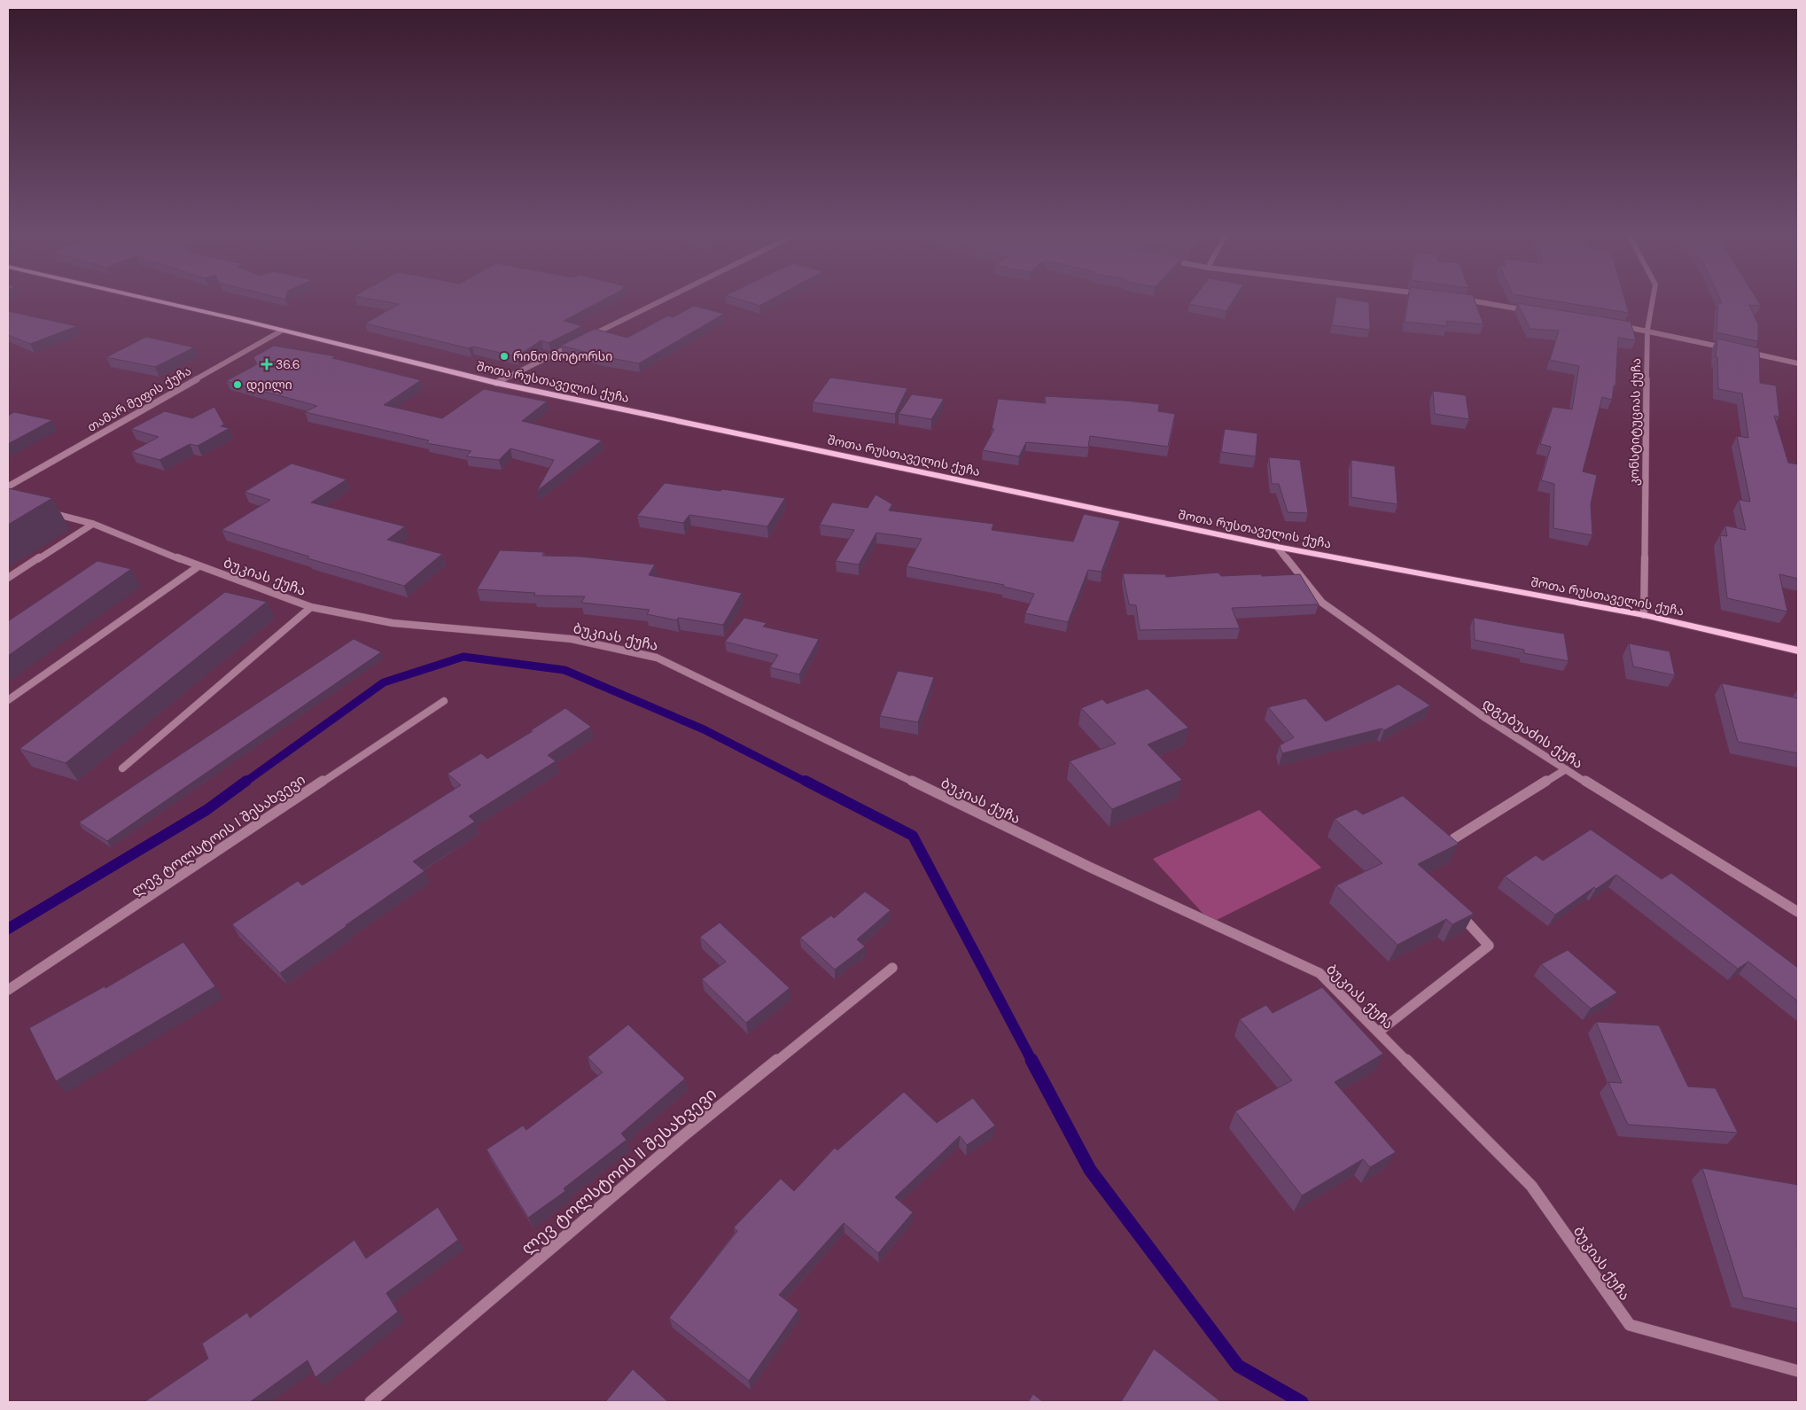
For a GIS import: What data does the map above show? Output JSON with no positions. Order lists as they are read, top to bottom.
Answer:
{
  "streets": {
    "main road": ["შოთა რუსთაველის ქუჩა"],
    "street": [
      "თამარ მეფის ქუჩა",
      "კონსტიტუციას ქუჩა",
      "ბუკიას ქუჩა",
      "დგებუაძის ქუჩა",
      "ლევ ტოლსტოის I შესახვევი",
      "ლევ ტოლსტოის II შესახვევი"
    ]
  },
  "crossings": [
    ["შოთა რუსთაველის ქუჩა", "თამარ მეფის ქუჩა"],
    ["შოთა რუსთაველის ქუჩა", "კონსტიტუციას ქუჩა"],
    ["შოთა რუსთაველის ქუჩა", "დგებუაძის ქუჩა"]
  ],
  "places": {
    "other": ["რინო მოტორსი", "დეილი"],
    "health": ["36.6"]
  }
}
